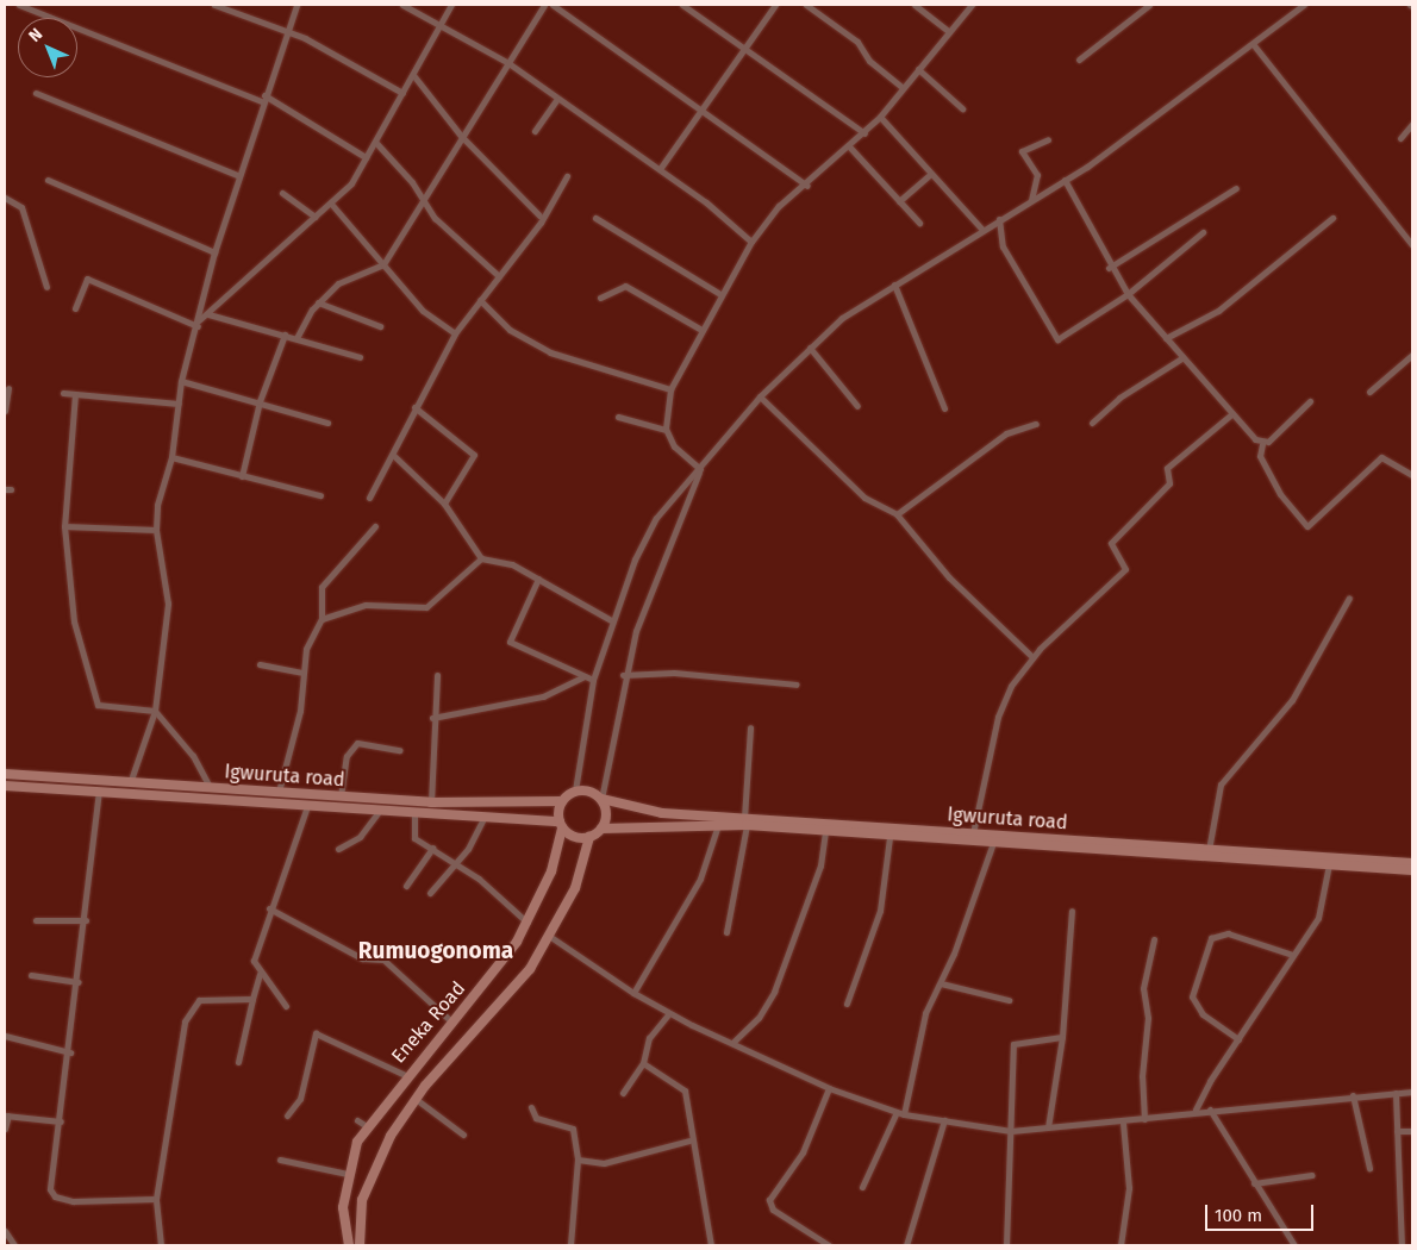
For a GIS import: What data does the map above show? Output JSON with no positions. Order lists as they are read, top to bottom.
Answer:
{
  "streets": {
    "main road": ["Igwuruta road", "Eneka Road"]
  },
  "crossings": [
    ["Igwuruta road", "Eneka Road"]
  ],
  "districts": ["Rumuogonoma"],
  "scale_bar": "100 m",
  "north": "top left"
}
